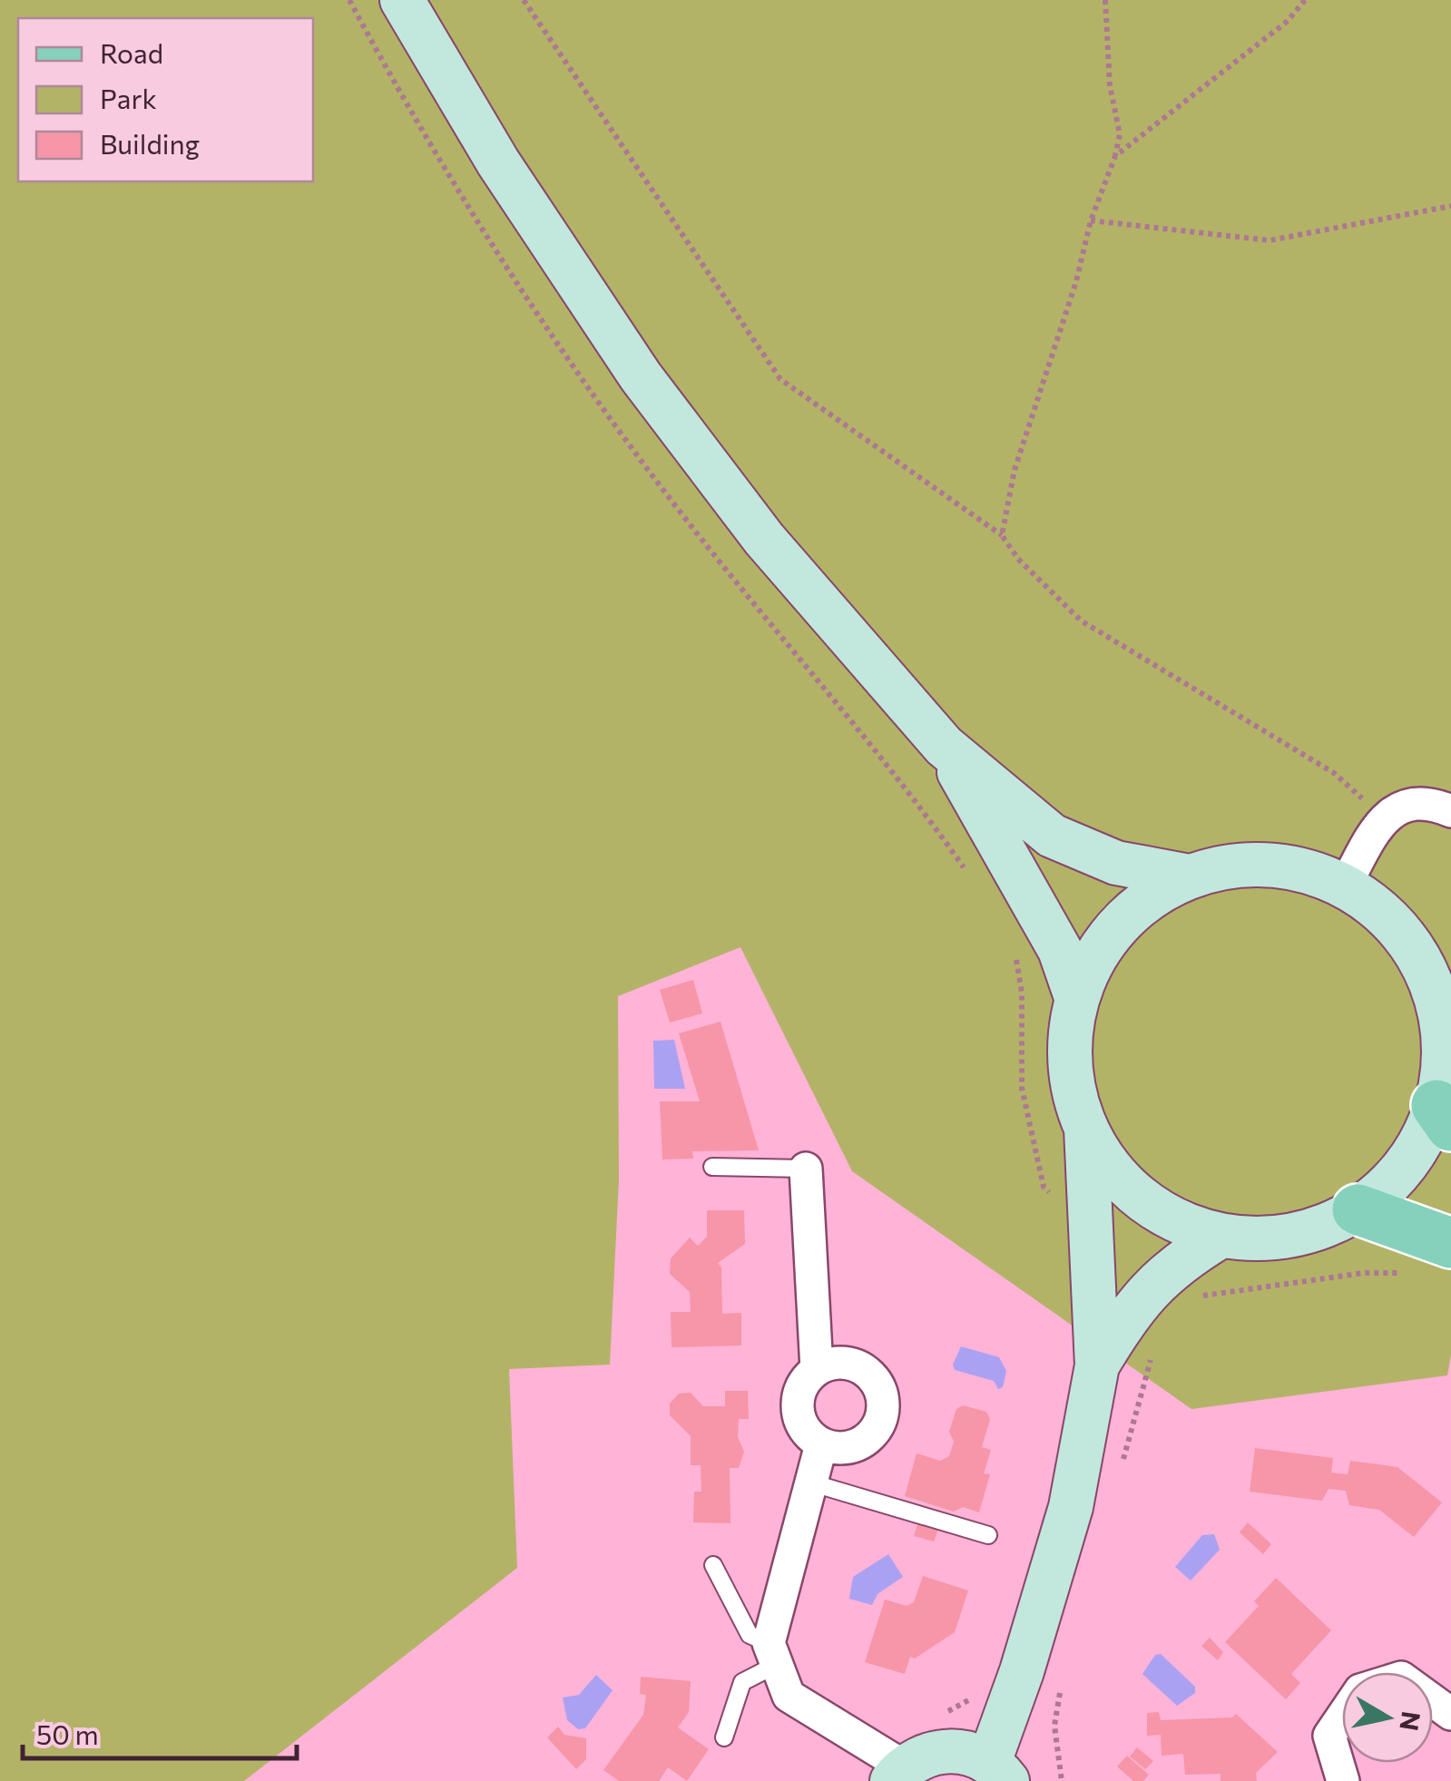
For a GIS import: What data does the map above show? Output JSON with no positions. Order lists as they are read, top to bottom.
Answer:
{
  "legend": ["Road", "Park", "Building"],
  "scale_bar": "50 m",
  "north": "right"
}
